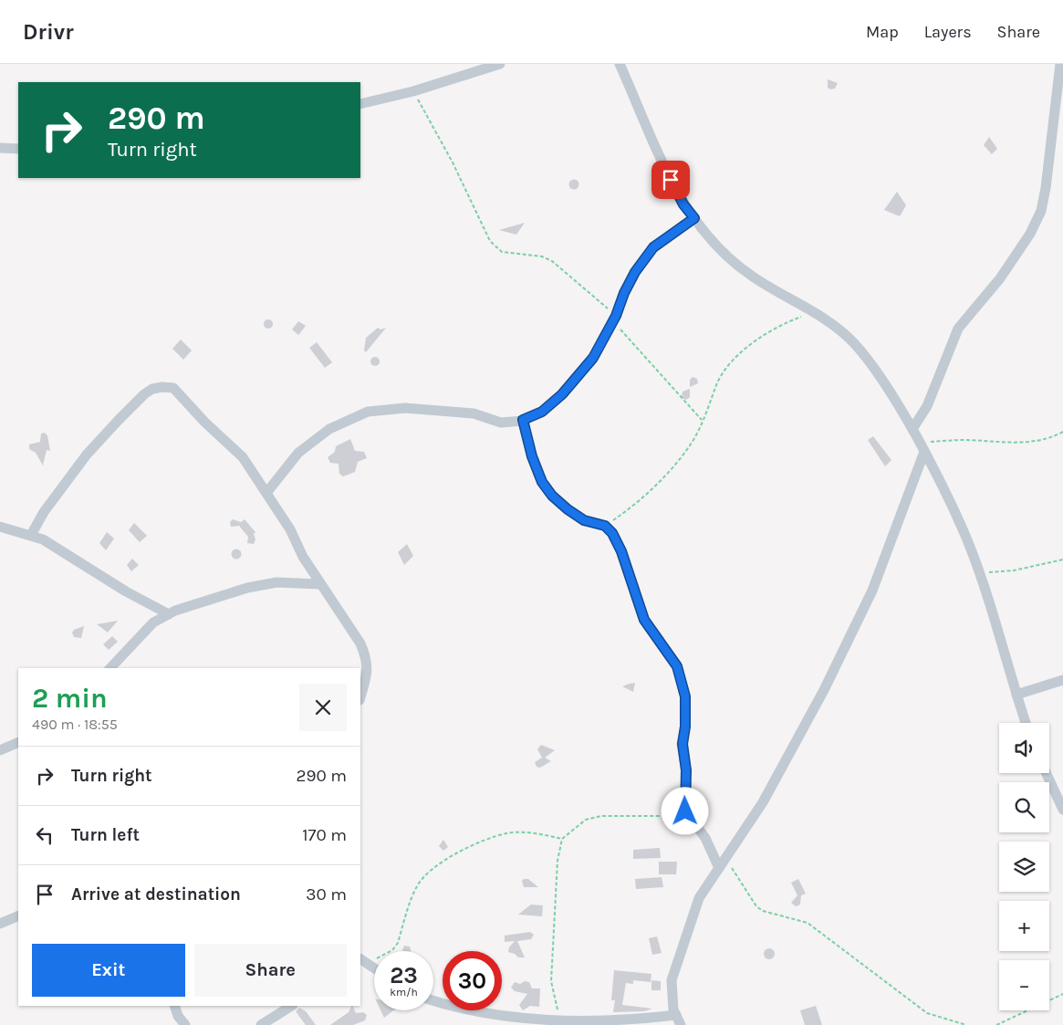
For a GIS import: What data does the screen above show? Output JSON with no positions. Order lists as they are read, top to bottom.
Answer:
{
  "page": {
    "header": "Drivr",
    "nav": ["Map", "Layers", "Share"],
    "turn": ["290 m", "Turn right"],
    "heading": ["2 min", "490 m · 18:55"],
    "map_buttons": ["+", "−"],
    "list": [
      {
        "name": "Turn right",
        "value": "290 m"
      },
      {
        "name": "Turn left",
        "value": "170 m"
      },
      {
        "name": "Arrive at destination",
        "value": "30 m"
      }
    ],
    "buttons": ["Exit", "Share"],
    "speed": "23 km/h",
    "limit": "30"
  }
}
